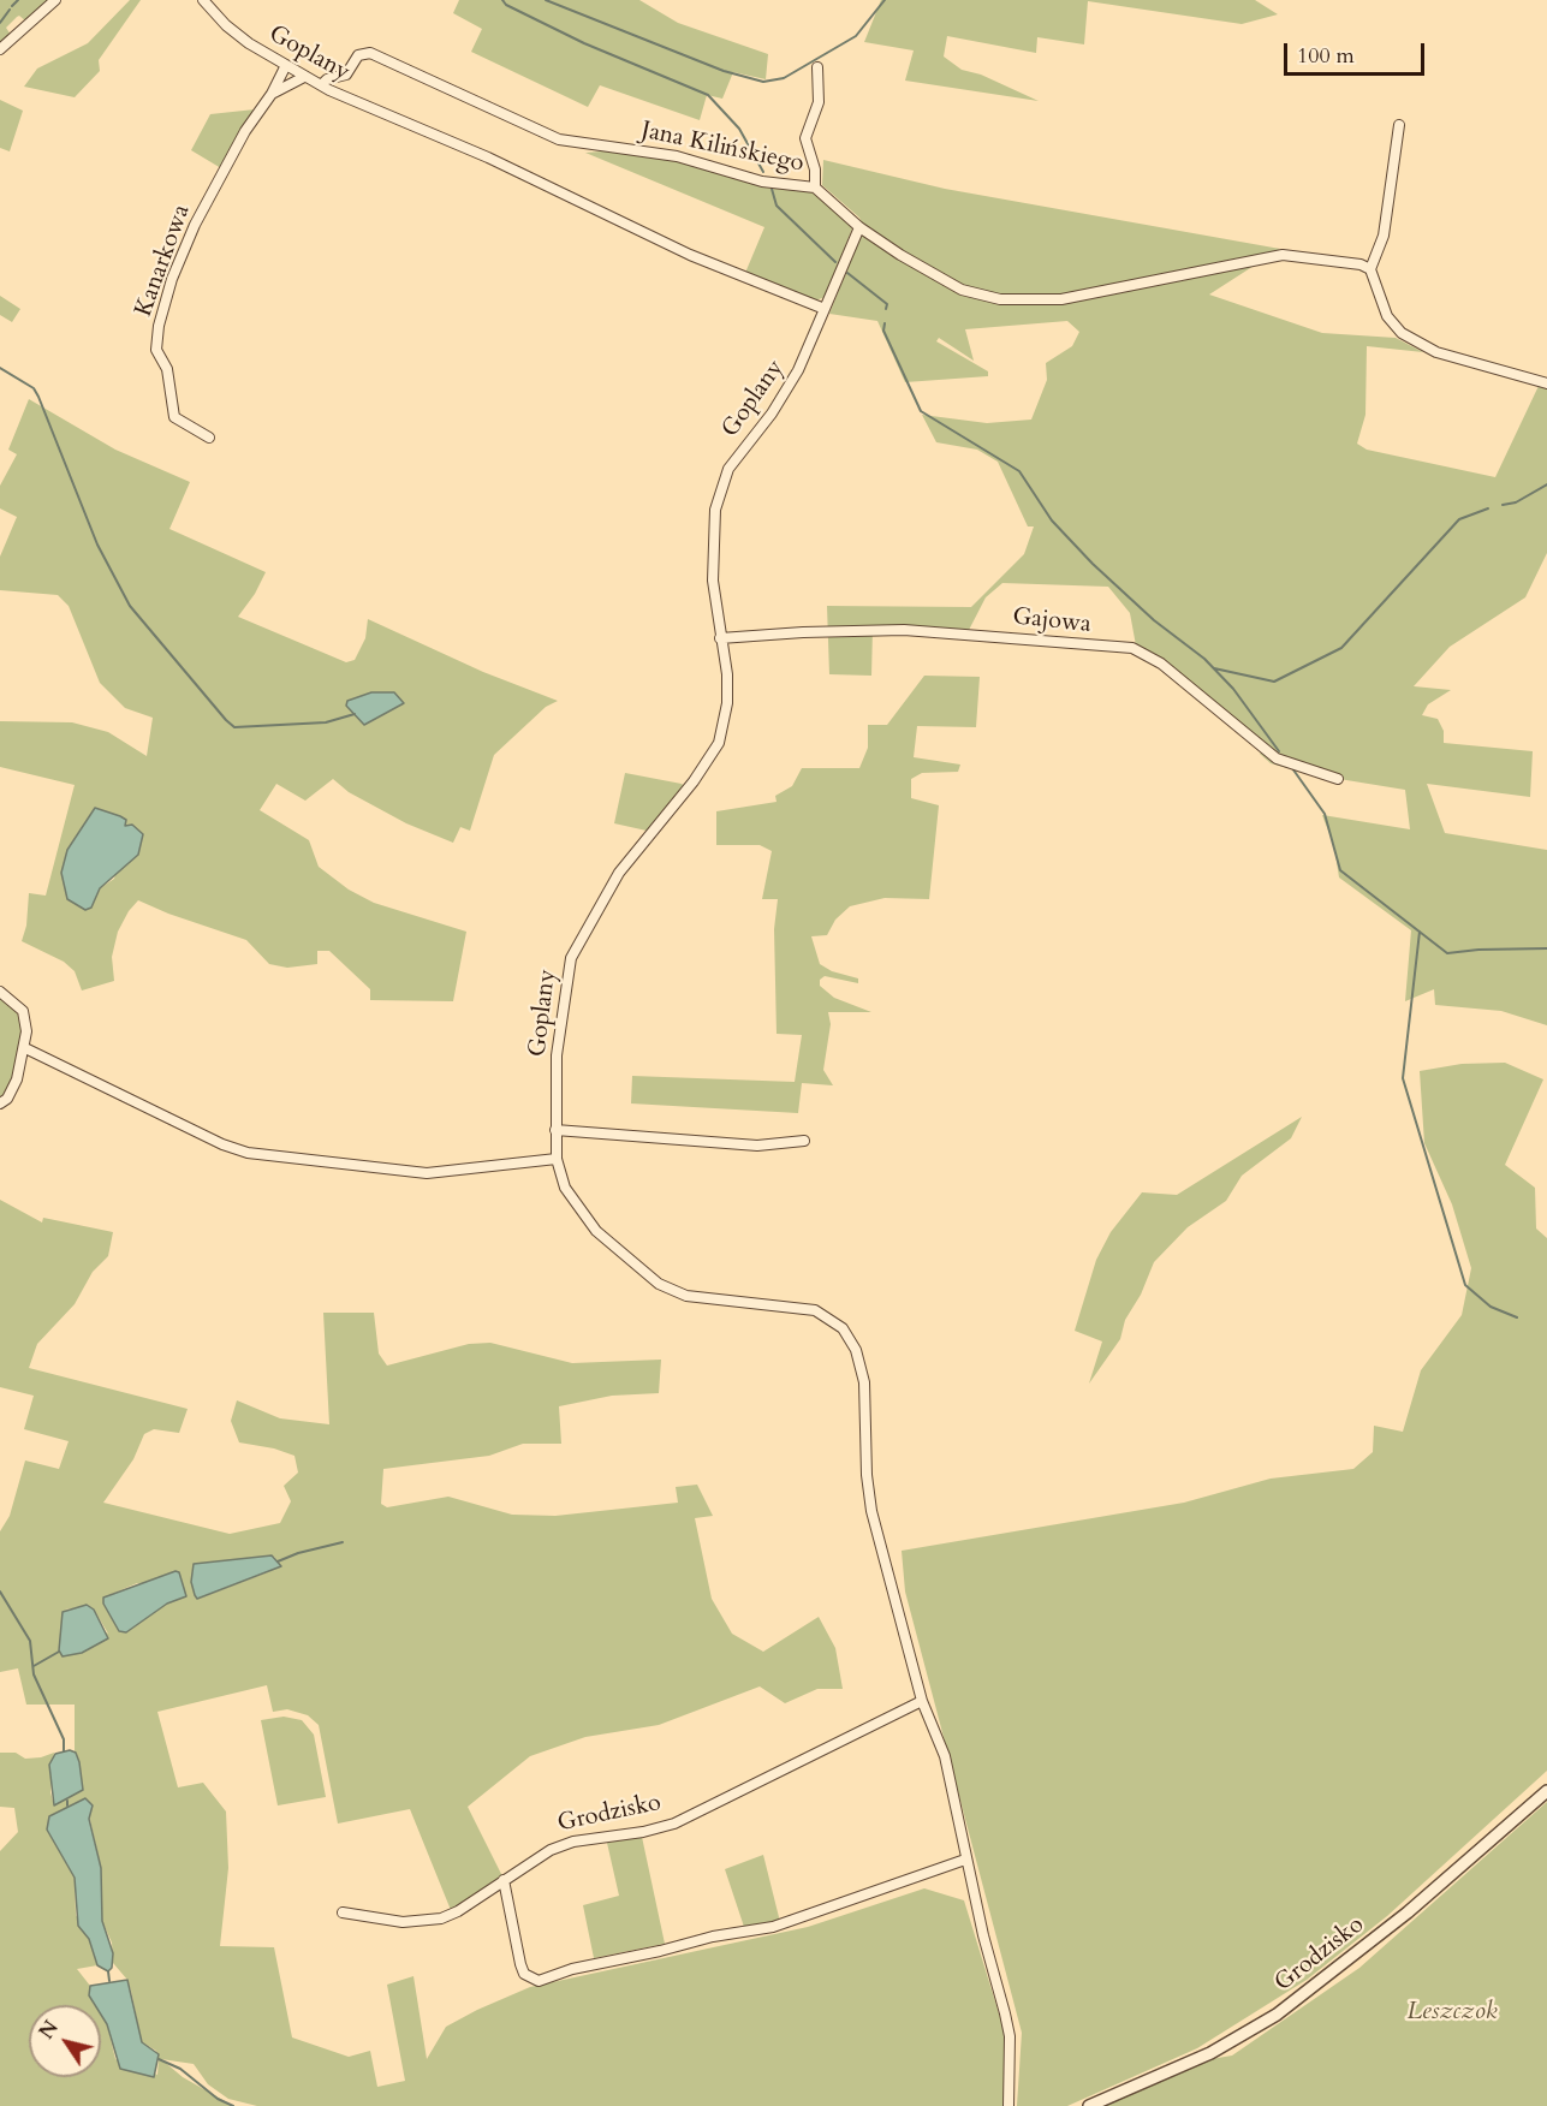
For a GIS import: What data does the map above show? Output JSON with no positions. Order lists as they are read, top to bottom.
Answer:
{
  "streets": {
    "street": [
      "Goplany",
      "Jana Kilińskiego",
      "Kanarkowa",
      "Gajowa",
      "Grodzisko"
    ]
  },
  "crossings": [
    ["Goplany", "Jana Kilińskiego"],
    ["Goplany", "Kanarkowa"],
    ["Goplany", "Gajowa"],
    ["Goplany", "Grodzisko"]
  ],
  "parks": ["Leszczok"],
  "scale_bar": "100 m",
  "north": "top left"
}
